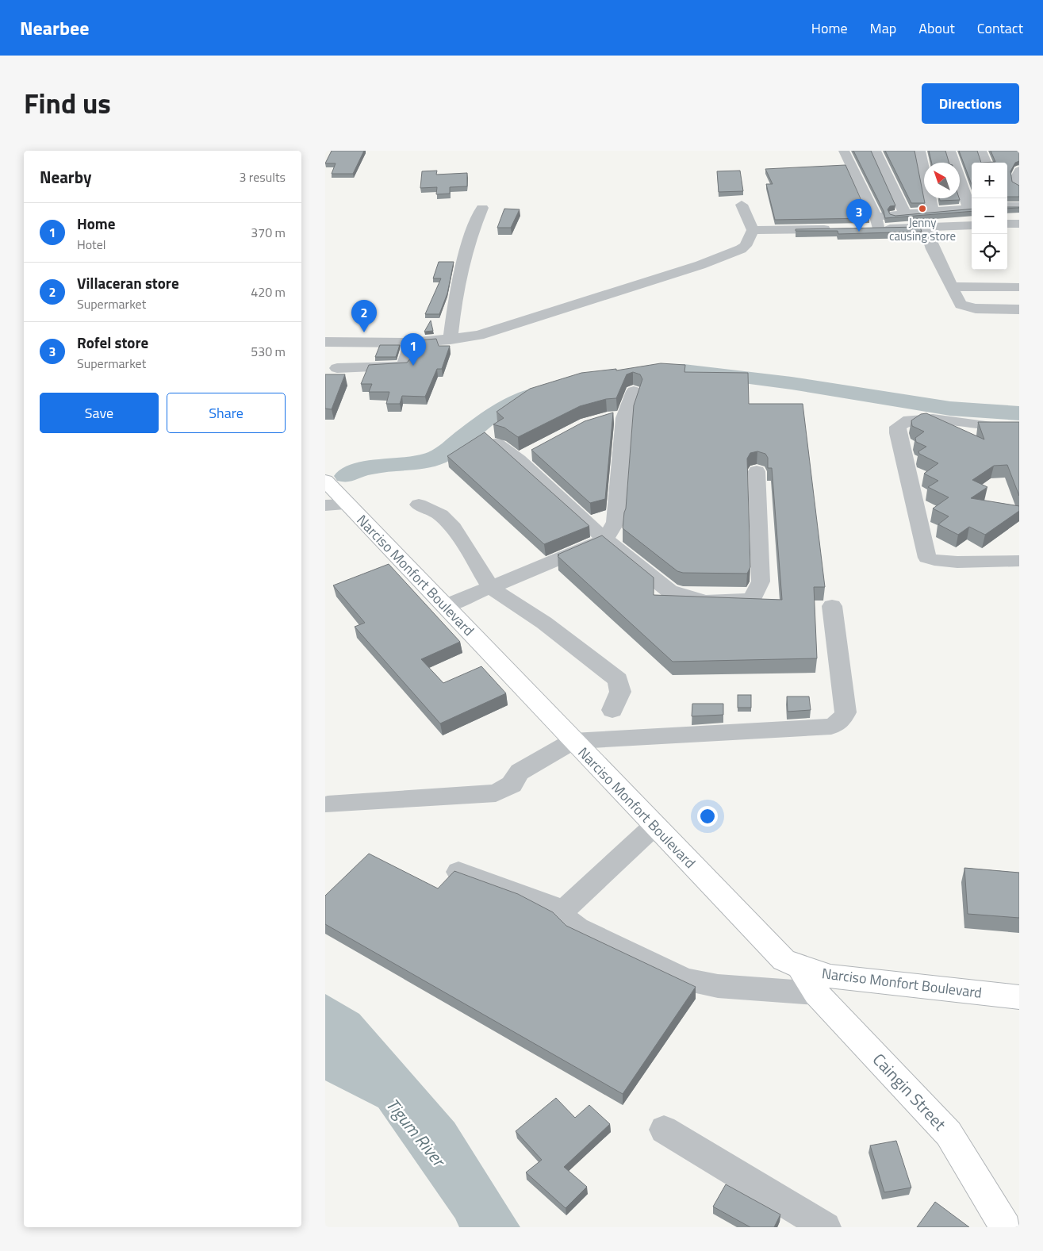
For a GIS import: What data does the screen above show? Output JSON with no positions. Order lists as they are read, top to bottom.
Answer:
{
  "streets": {
    "main road": ["Narciso Monfort Boulevard", "Caingin Street"]
  },
  "crossings": [
    ["Narciso Monfort Boulevard", "Caingin Street"]
  ],
  "water": ["Tigum River"],
  "places": ["Jenny causing store"],
  "north": "top left",
  "page": {
    "header": "Nearbee",
    "nav": [
      "Home",
      "Map",
      "About",
      "Contact"
    ],
    "title": "Find us",
    "buttons": [
      "Directions",
      ["Save", "Share"]
    ],
    "heading": ["Nearby", "3 results"],
    "map_buttons": ["+", "−"],
    "pins": ["3", "2", "1"],
    "list": [
      {
        "mark": "1",
        "name": "Home",
        "note": "Hotel",
        "value": "370 m"
      },
      {
        "mark": "2",
        "name": "Villaceran store",
        "note": "Supermarket",
        "value": "420 m"
      },
      {
        "mark": "3",
        "name": "Rofel store",
        "note": "Supermarket",
        "value": "530 m"
      }
    ]
  }
}
